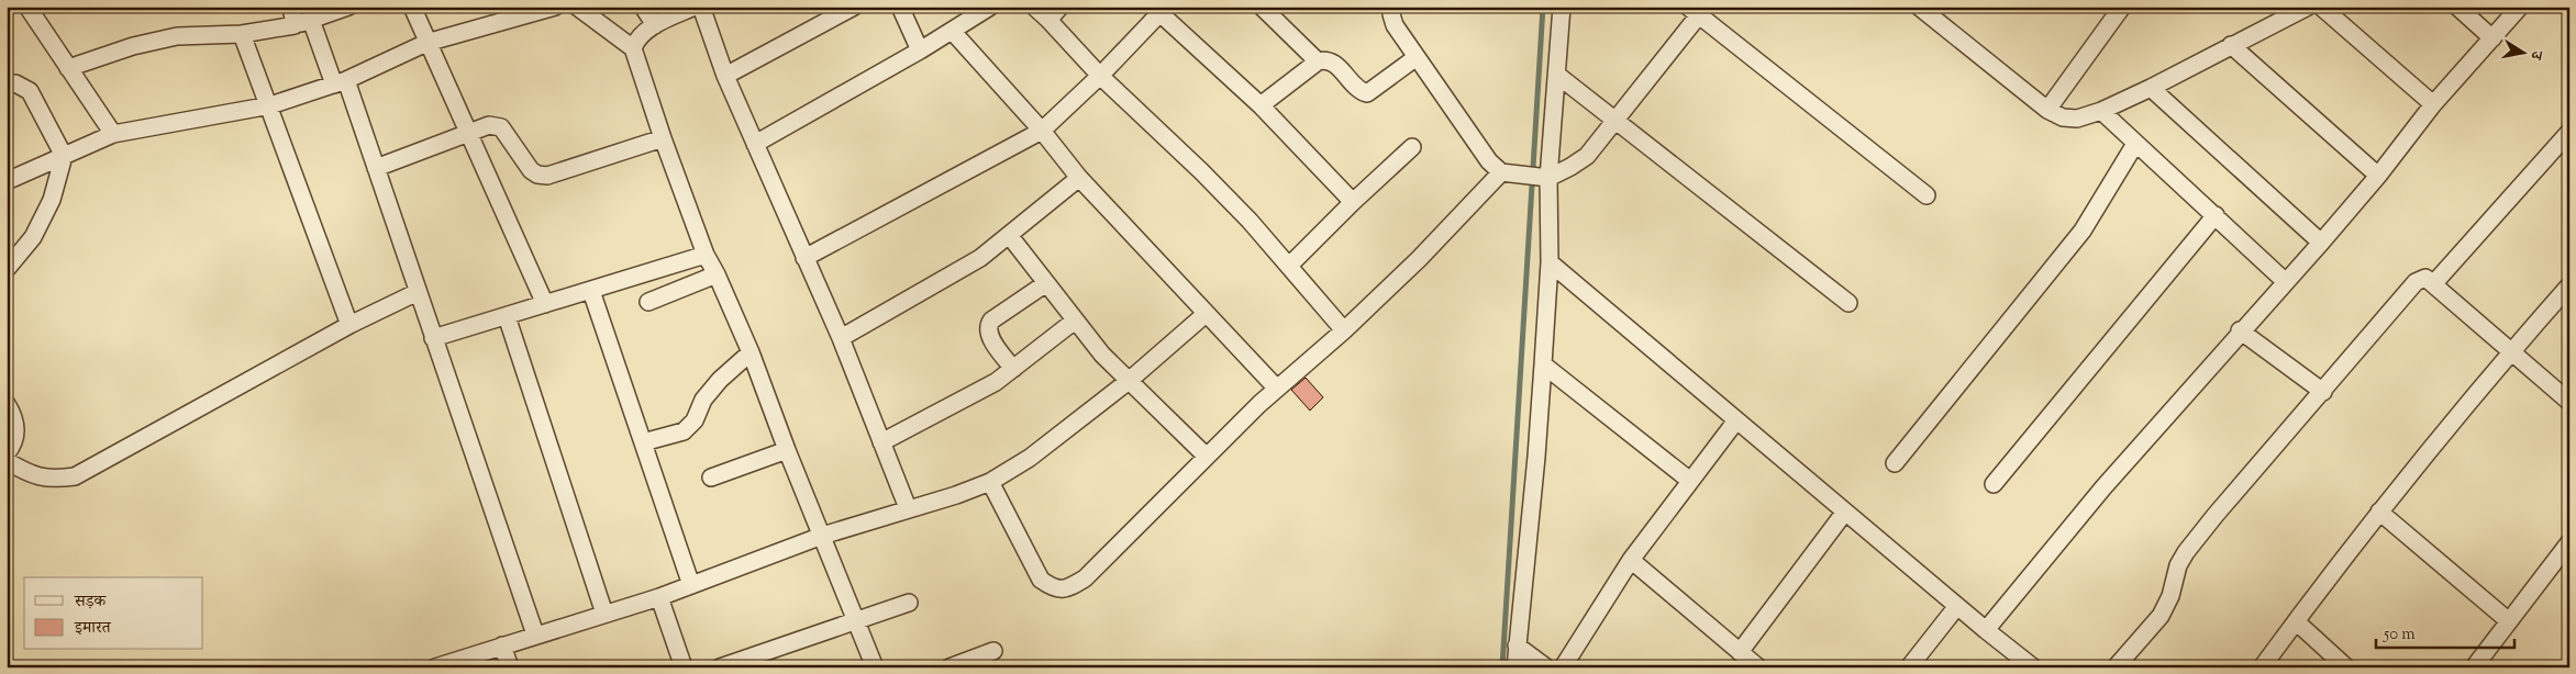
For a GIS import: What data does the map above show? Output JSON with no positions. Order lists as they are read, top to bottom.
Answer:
{
  "legend": ["सड़क", "इमारत"],
  "scale_bar": "50 m",
  "north": "right"
}
